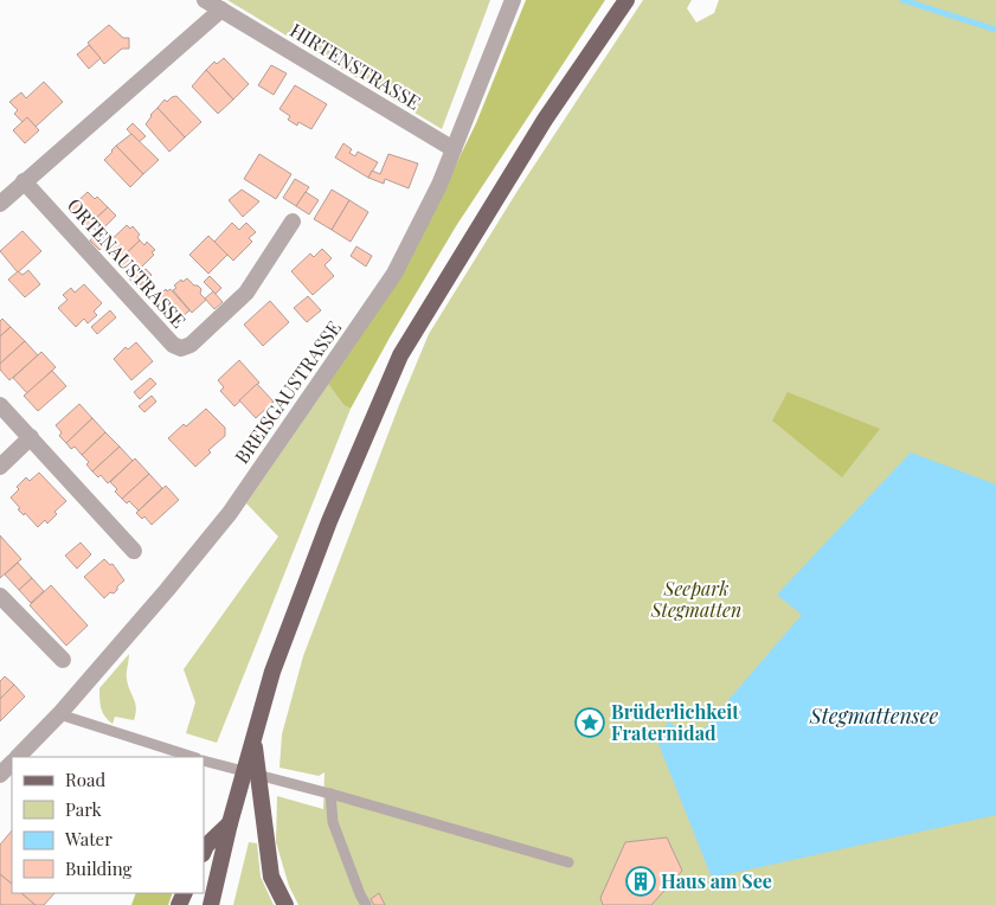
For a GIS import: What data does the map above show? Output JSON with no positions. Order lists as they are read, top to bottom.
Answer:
{
  "streets": {
    "street": ["HIRTENSTRASSE", "ORTENAUSTRASSE", "BREISGAUSTRASSE"]
  },
  "crossings": [
    ["HIRTENSTRASSE", "BREISGAUSTRASSE"]
  ],
  "water": ["Stegmattensee"],
  "parks": ["Seepark Stegmatten"],
  "places": {
    "place": ["Brüderlichkeit Fraternidad"],
    "building": ["Haus am See"]
  },
  "legend": [
    "Road",
    "Park",
    "Water",
    "Building"
  ]
}
